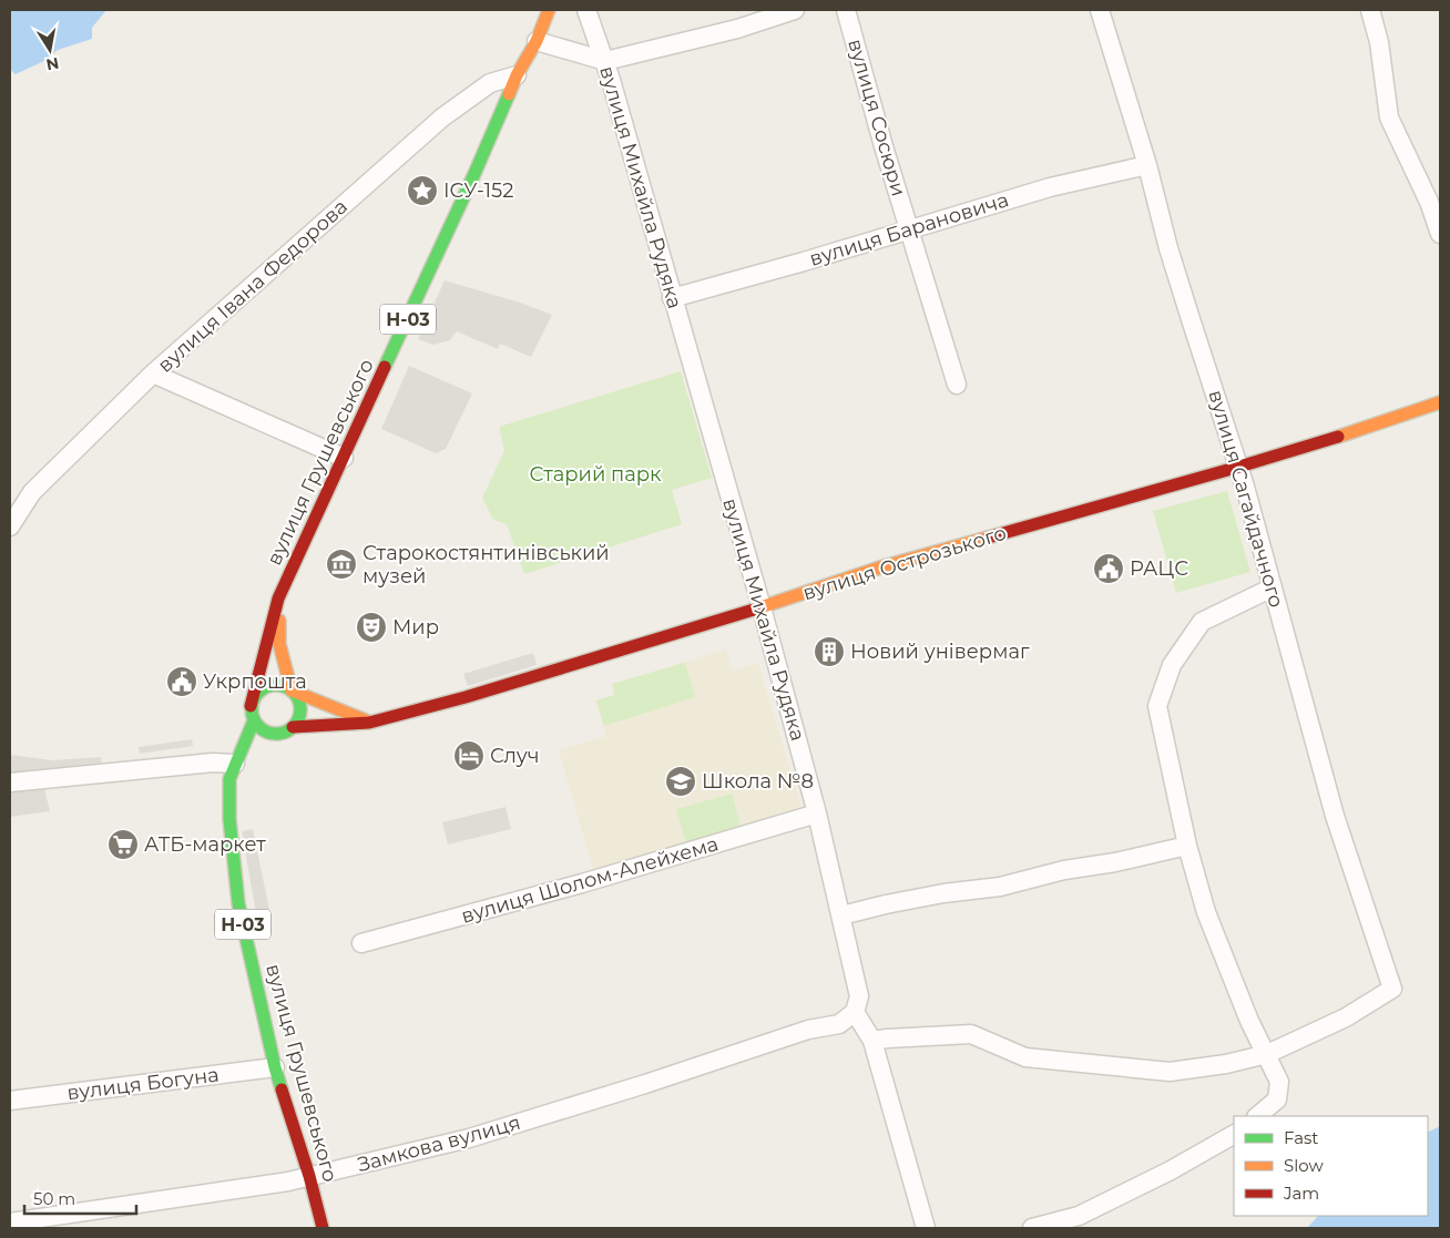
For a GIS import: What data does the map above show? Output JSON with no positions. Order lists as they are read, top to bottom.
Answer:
{
  "streets": {
    "main road": ["Н-03", "вулиця Грушевського", "вулиця Острозького"],
    "street": [
      "вулиця Сосюри",
      "вулиця Михайла Рудяка",
      "вулиця Барановича",
      "вулиця Івана Федорова",
      "вулиця Сагайдачного",
      "вулиця Шолом-Алейхема",
      "вулиця Богуна",
      "Замкова вулиця"
    ]
  },
  "crossings": [
    ["вулиця Сосюри", "вулиця Барановича"],
    ["вулиця Михайла Рудяка", "вулиця Барановича"],
    ["вулиця Михайла Рудяка", "вулиця Острозького"],
    ["вулиця Михайла Рудяка", "вулиця Шолом-Алейхема"],
    ["вулиця Михайла Рудяка", "Замкова вулиця"],
    ["вулиця Барановича", "вулиця Сагайдачного"],
    ["вулиця Івана Федорова", "вулиця Грушевського"],
    ["Н-03", "вулиця Грушевського"],
    ["Н-03", "вулиця Острозького"],
    ["вулиця Грушевського", "вулиця Острозького"],
    ["вулиця Грушевського", "вулиця Богуна"],
    ["вулиця Грушевського", "Замкова вулиця"],
    ["вулиця Сагайдачного", "вулиця Острозького"]
  ],
  "parks": ["Старий парк"],
  "places": {
    "place": ["ІСУ-152"],
    "museum": ["Старокостянтинівський музей"],
    "public building": ["РАЦС", "Укрпошта"],
    "theatre": ["Мир"],
    "building": ["Новий універмаг"],
    "hotel": ["Случ"],
    "school or university": ["Школа №8"],
    "supermarket": ["АТБ-маркет"]
  },
  "legend": ["Fast", "Slow", "Jam"],
  "scale_bar": "50 m",
  "north": "bottom"
}
